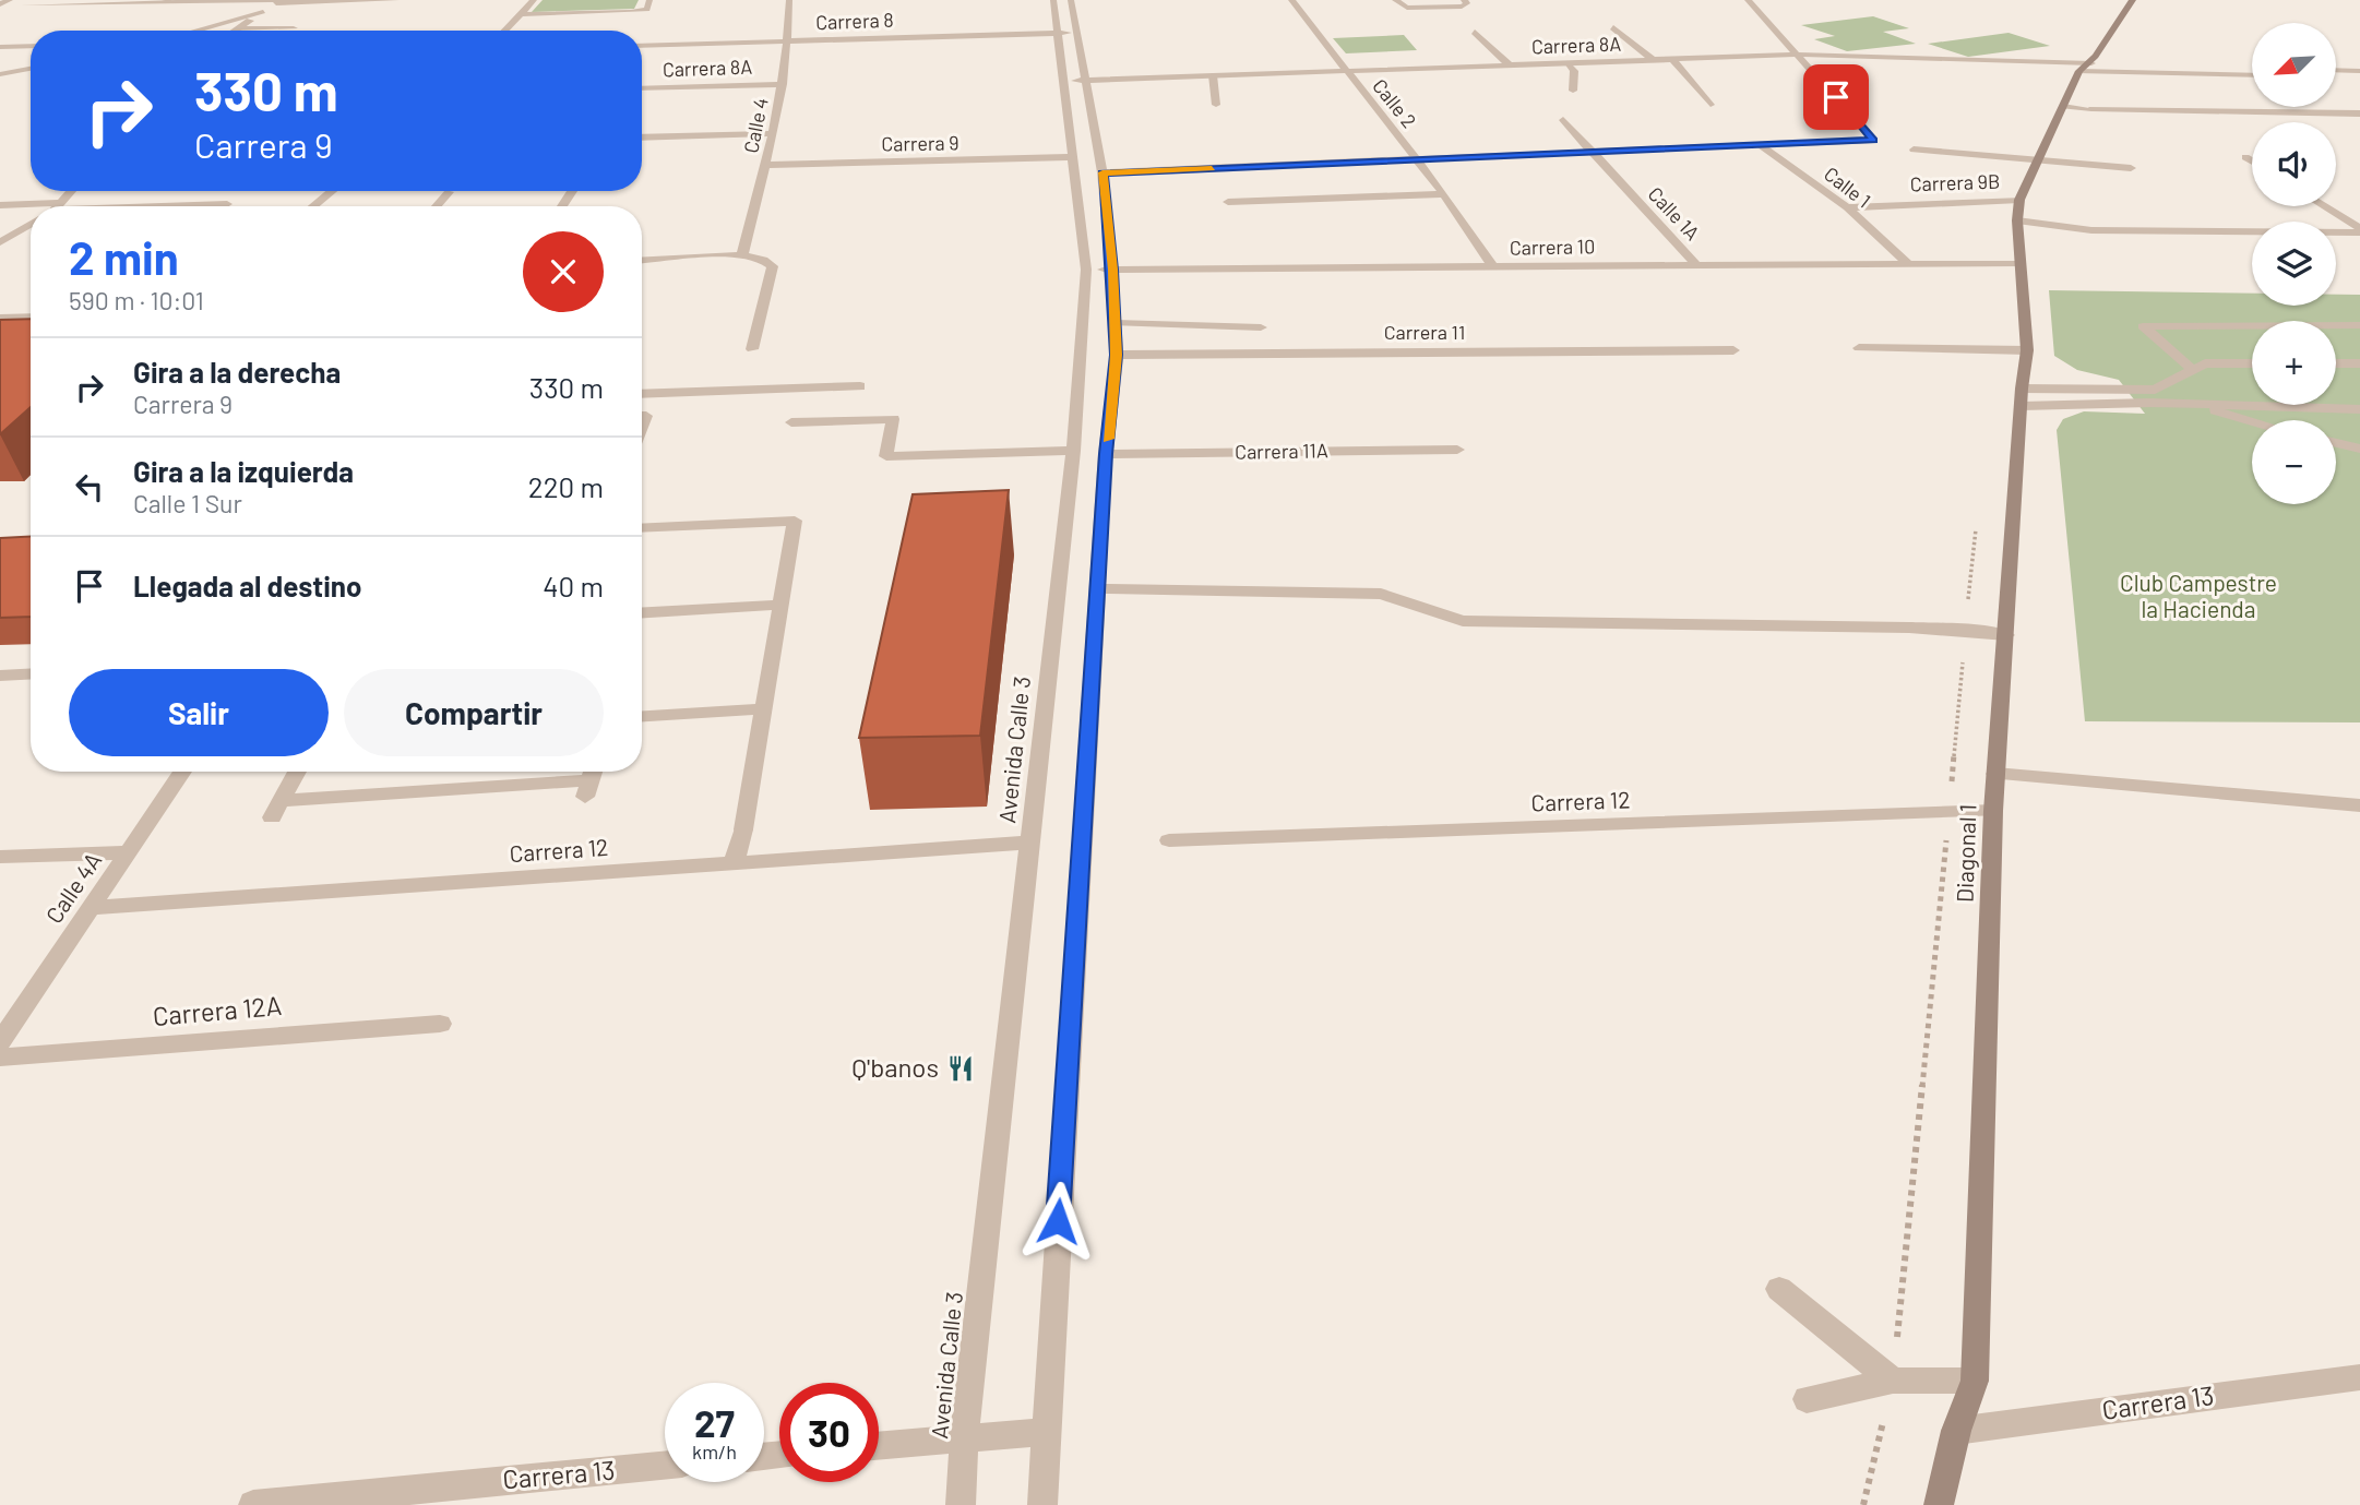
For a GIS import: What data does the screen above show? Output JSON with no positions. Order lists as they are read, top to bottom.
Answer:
{
  "streets": {
    "main road": ["Diagonal 1"],
    "street": [
      "Carrera 8",
      "Carrera 8A",
      "Calle 2",
      "Calle 4",
      "Carrera 9",
      "Carrera 9B",
      "Calle 1",
      "Calle 1A",
      "Carrera 10",
      "Carrera 11",
      "Carrera 11A",
      "Avenida Calle 3",
      "Carrera 12",
      "Calle 4A",
      "Carrera 12A",
      "Carrera 13"
    ]
  },
  "crossings": [
    ["Carrera 8", "Calle 4"],
    ["Carrera 8", "Avenida Calle 3"],
    ["Carrera 8A", "Calle 2"],
    ["Carrera 8A", "Calle 4"],
    ["Carrera 8A", "Avenida Calle 3"],
    ["Calle 2", "Carrera 10"],
    ["Calle 4", "Carrera 9"],
    ["Carrera 9", "Avenida Calle 3"],
    ["Carrera 9B", "Calle 1"],
    ["Carrera 9B", "Diagonal 1"],
    ["Calle 1", "Carrera 10"],
    ["Calle 1A", "Carrera 10"],
    ["Carrera 10", "Avenida Calle 3"],
    ["Carrera 10", "Diagonal 1"],
    ["Avenida Calle 3", "Carrera 12"],
    ["Carrera 12", "Diagonal 1"],
    ["Carrera 12", "Calle 4A"],
    ["Diagonal 1", "Carrera 13"]
  ],
  "parks": ["Club Campestre la Hacienda"],
  "places": {
    "restaurant": ["Q'banos"]
  },
  "north": "bottom left",
  "page": {
    "map_buttons": ["+", "−"],
    "turn": ["330 m", "Carrera 9"],
    "heading": ["2 min", "590 m · 10:01"],
    "list": [
      {
        "name": "Gira a la derecha",
        "note": "Carrera 9",
        "value": "330 m"
      },
      {
        "name": "Gira a la izquierda",
        "note": "Calle 1 Sur",
        "value": "220 m"
      },
      {
        "name": "Llegada al destino",
        "value": "40 m"
      }
    ],
    "buttons": ["Salir", "Compartir"],
    "speed": "27 km/h",
    "limit": "30"
  }
}
